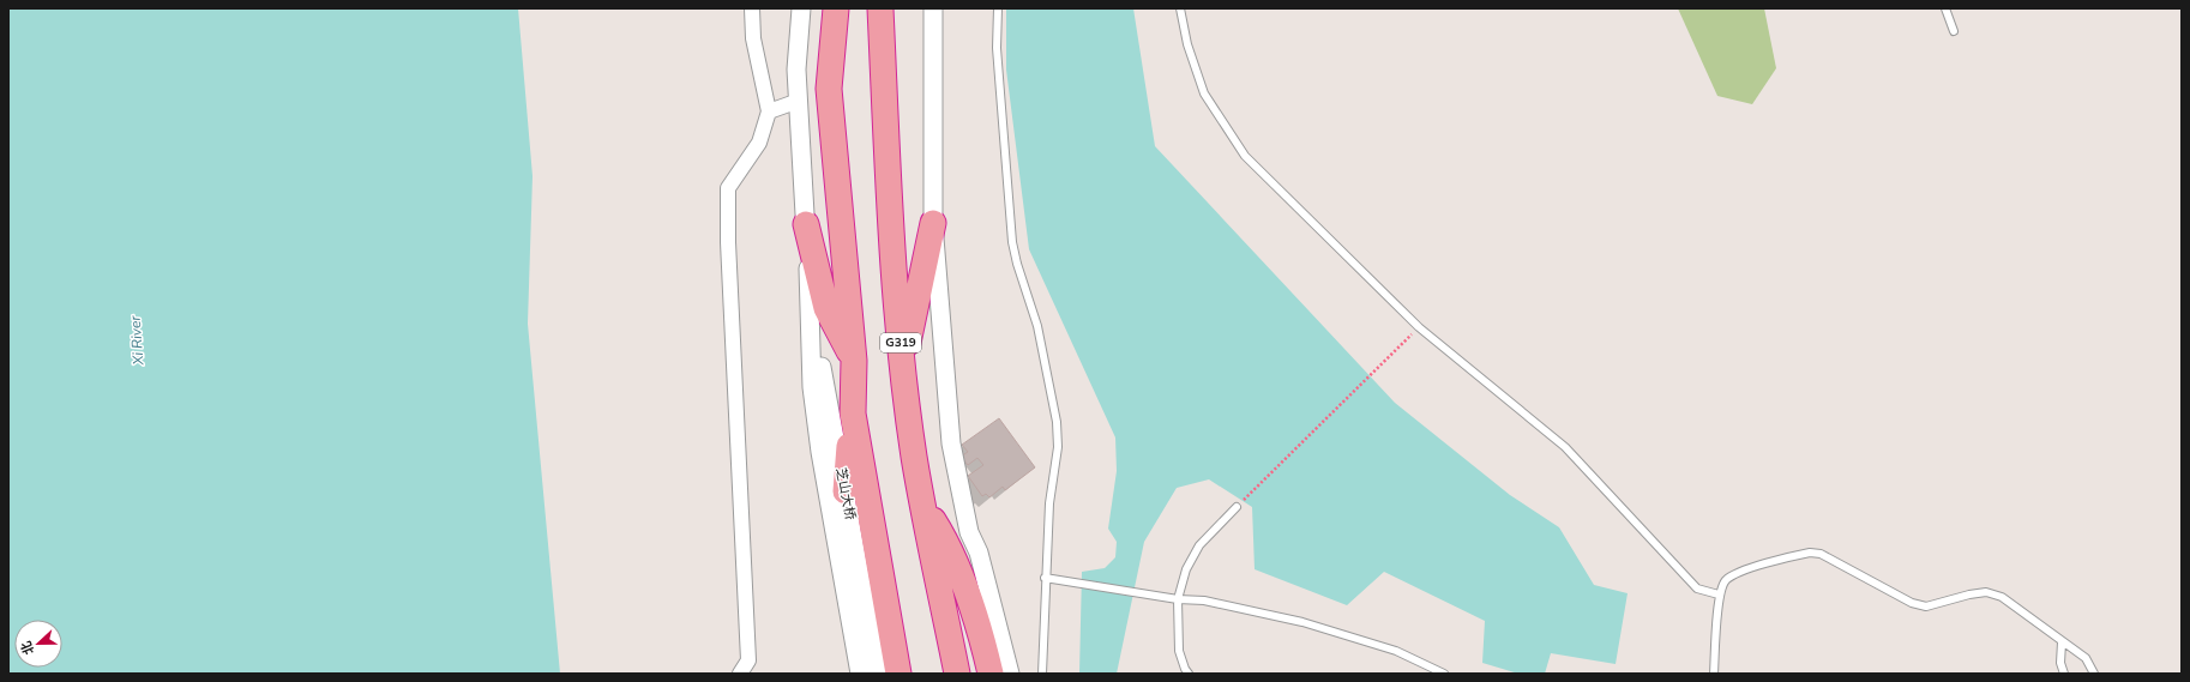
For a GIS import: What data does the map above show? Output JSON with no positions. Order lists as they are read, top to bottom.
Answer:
{
  "streets": {
    "highway": ["G319"],
    "street": ["芝山大桥"]
  },
  "water": ["Xi River"],
  "north": "left"
}
